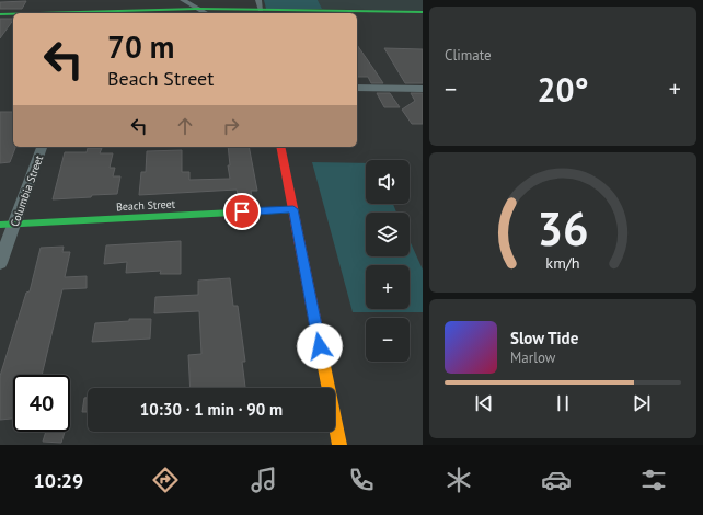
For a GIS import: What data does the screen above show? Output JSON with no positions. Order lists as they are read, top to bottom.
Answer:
{
  "streets": {
    "street": ["Columbia Street", "Beach Street"]
  },
  "crossings": [
    ["Columbia Street", "Beach Street"]
  ],
  "page": {
    "tile": "Climate",
    "turn": ["70 m", "Beach Street"],
    "heat": ["−", "20°", "+"],
    "map_buttons": ["+", "−"],
    "song": ["Slow Tide", "Marlow"],
    "limit": "40",
    "trip": "10:30 · 1 min · 90 m",
    "tabs": "10:29",
    "gauge": ["36", "km/h"]
  }
}
